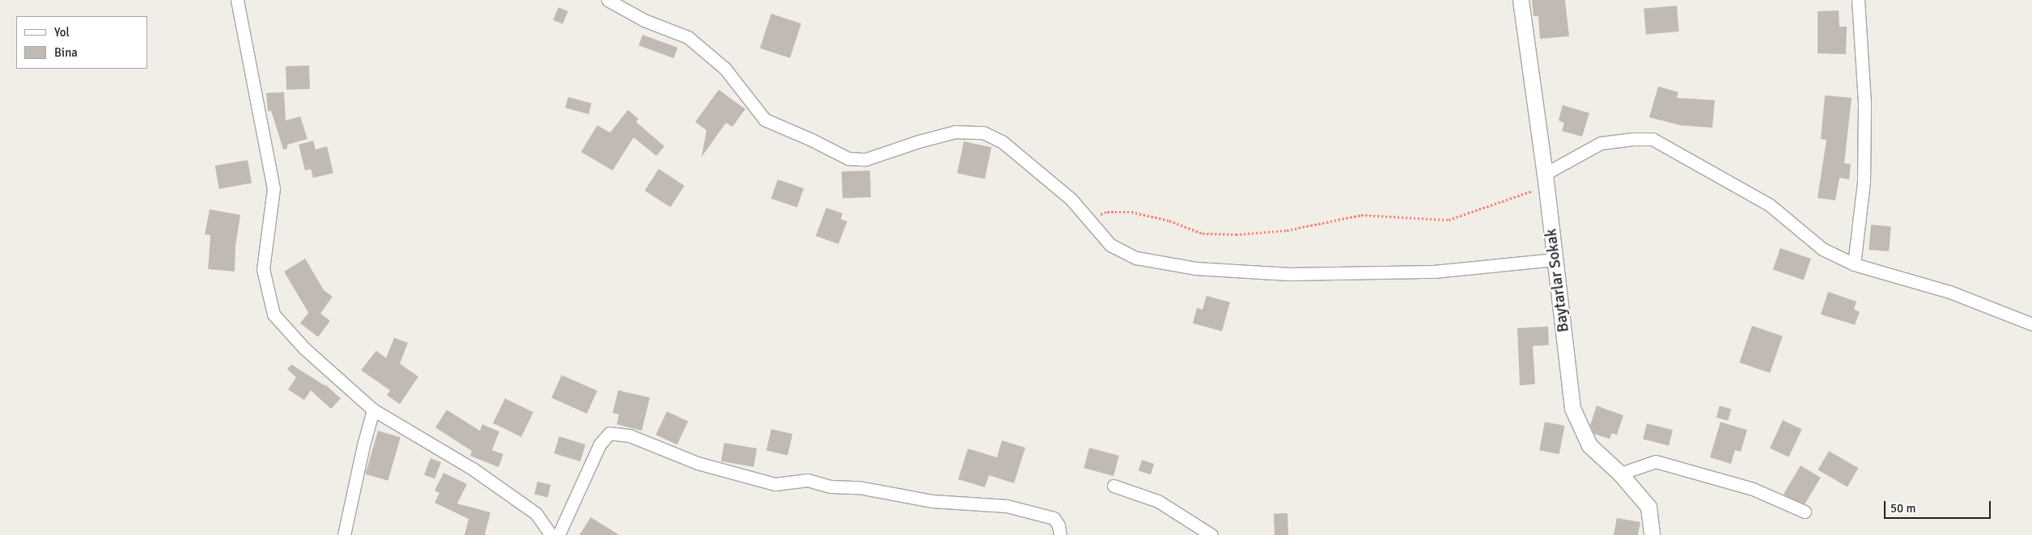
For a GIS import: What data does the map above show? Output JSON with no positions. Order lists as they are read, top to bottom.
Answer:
{
  "streets": {
    "street": ["Baytarlar Sokak"]
  },
  "legend": ["Yol", "Bina"],
  "scale_bar": "50 m"
}
